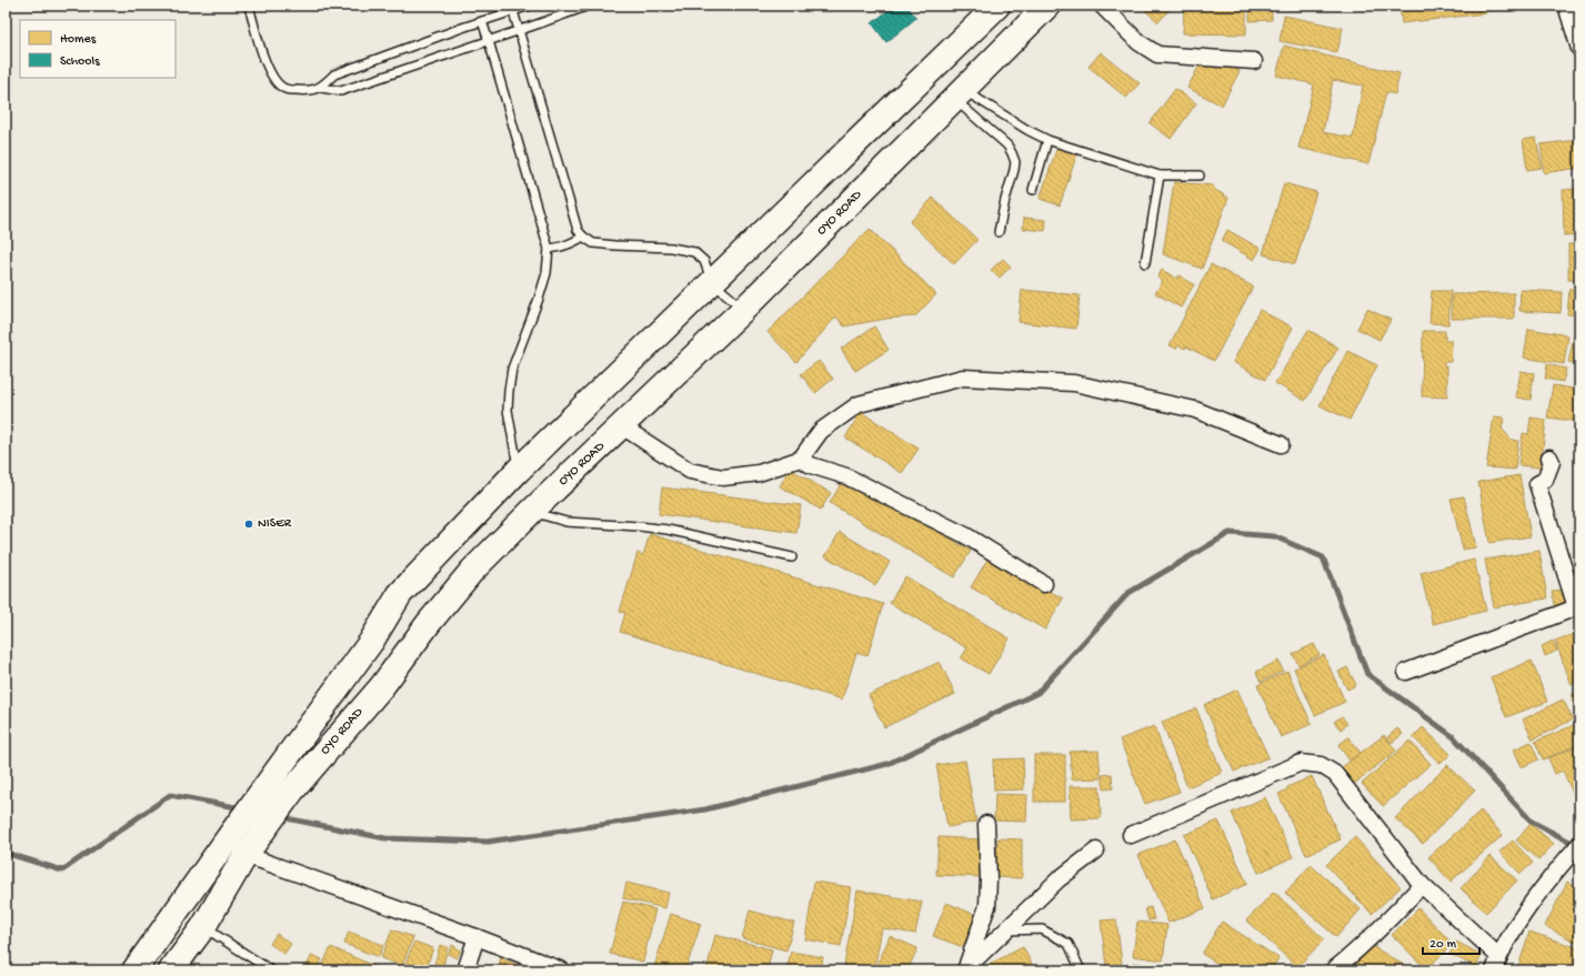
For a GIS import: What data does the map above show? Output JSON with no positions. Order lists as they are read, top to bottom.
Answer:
{
  "streets": {
    "highway": ["OYO ROAD"]
  },
  "places": ["NISER"],
  "legend": ["Homes", "Schools"],
  "scale_bar": "20 m"
}
